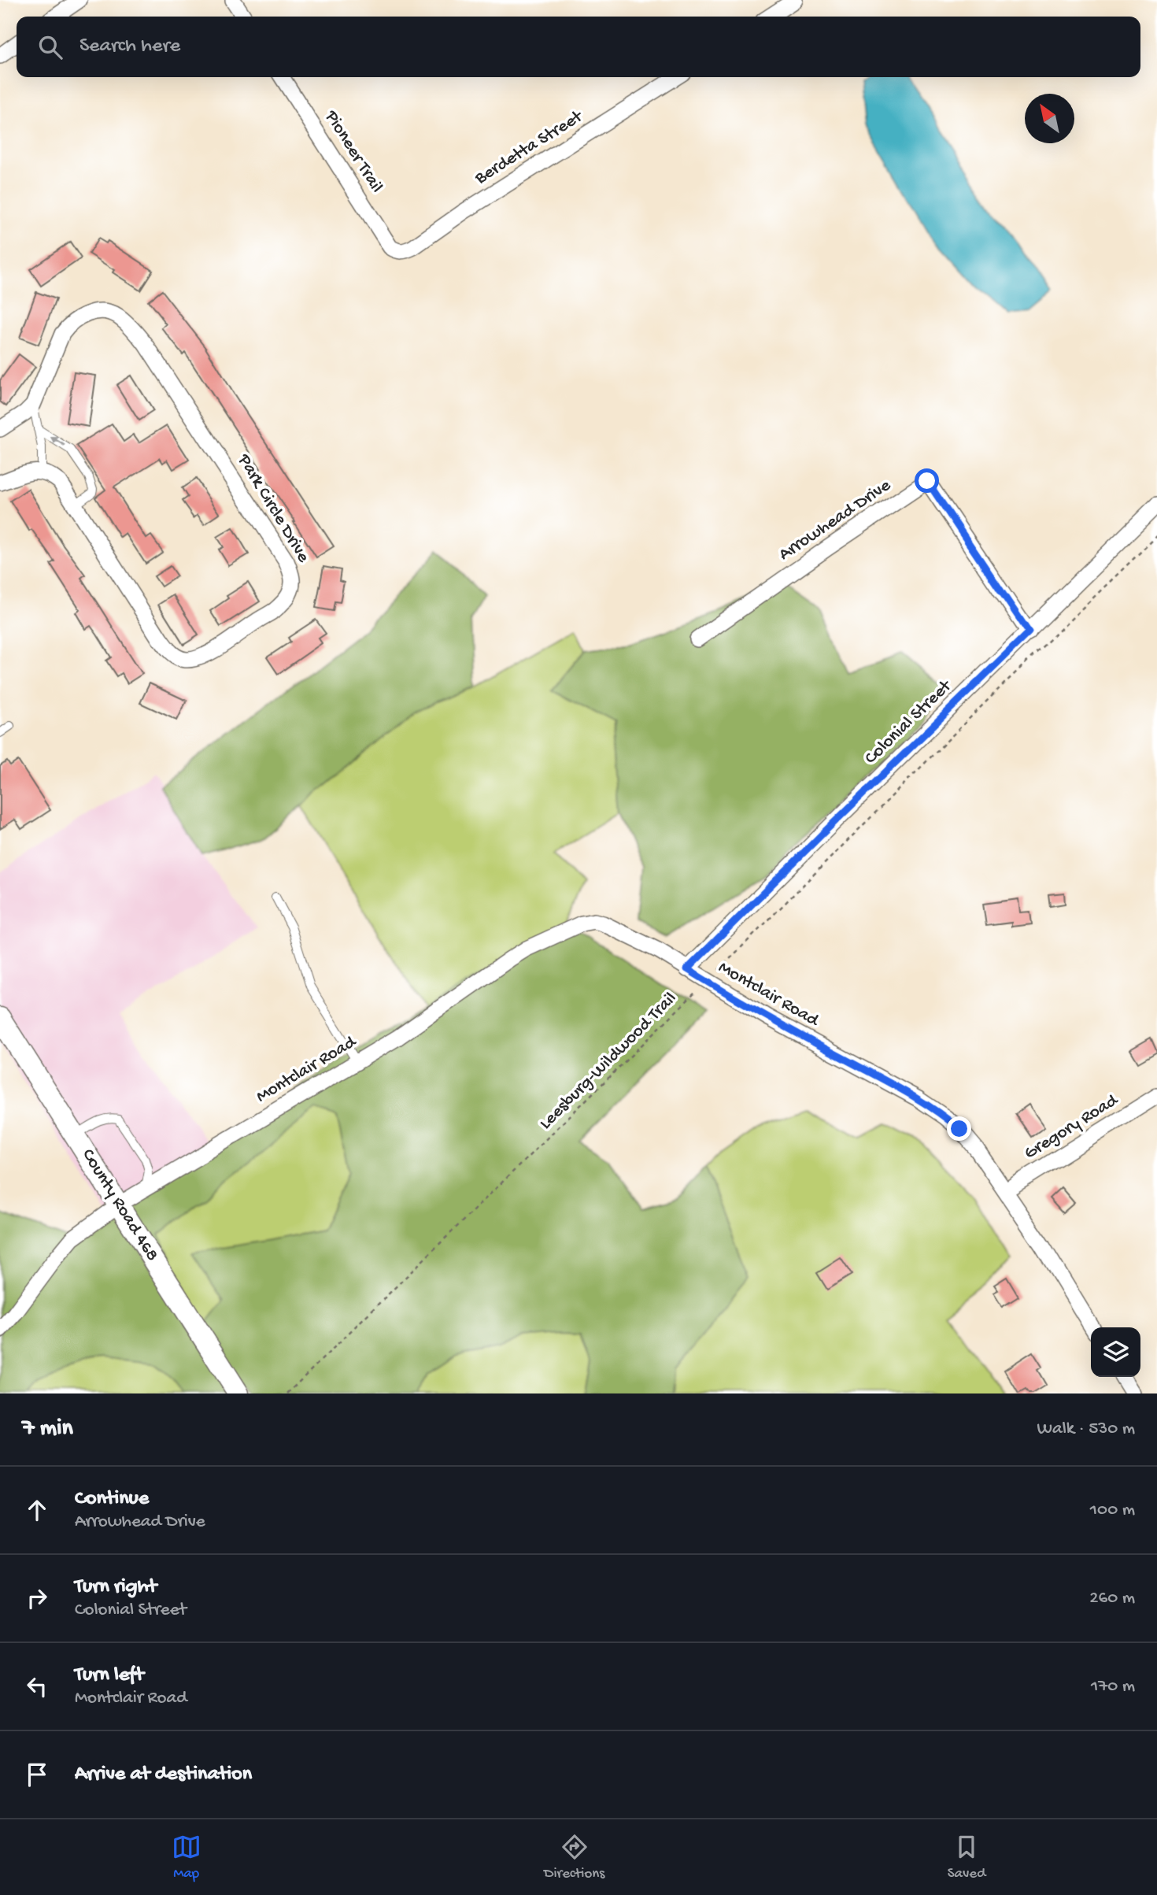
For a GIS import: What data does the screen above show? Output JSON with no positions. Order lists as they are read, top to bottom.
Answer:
{
  "streets": {
    "street": [
      "Berdetta Street",
      "Pioneer Trail",
      "Park Circle Drive",
      "Arrowhead Drive",
      "Colonial Street",
      "Montclair Road",
      "Gregory Road",
      "County Road 468"
    ],
    "path": ["Leesburg-Wildwood Trail"]
  },
  "crossings": [
    ["Berdetta Street", "Pioneer Trail"],
    ["Arrowhead Drive", "Colonial Street"],
    ["Colonial Street", "Montclair Road"],
    ["Montclair Road", "Leesburg-Wildwood Trail"],
    ["Montclair Road", "Gregory Road"],
    ["Montclair Road", "County Road 468"]
  ],
  "north": "top left",
  "page": {
    "search": "Search here",
    "heading": ["7 min", "Walk · 530 m"],
    "list": [
      ["Continue", "Arrowhead Drive", "100 m"],
      ["Turn right", "Colonial Street", "260 m"],
      ["Turn left", "Montclair Road", "170 m"],
      "Arrive at destination"
    ],
    "nav": ["Map", "Directions", "Saved"]
  }
}
